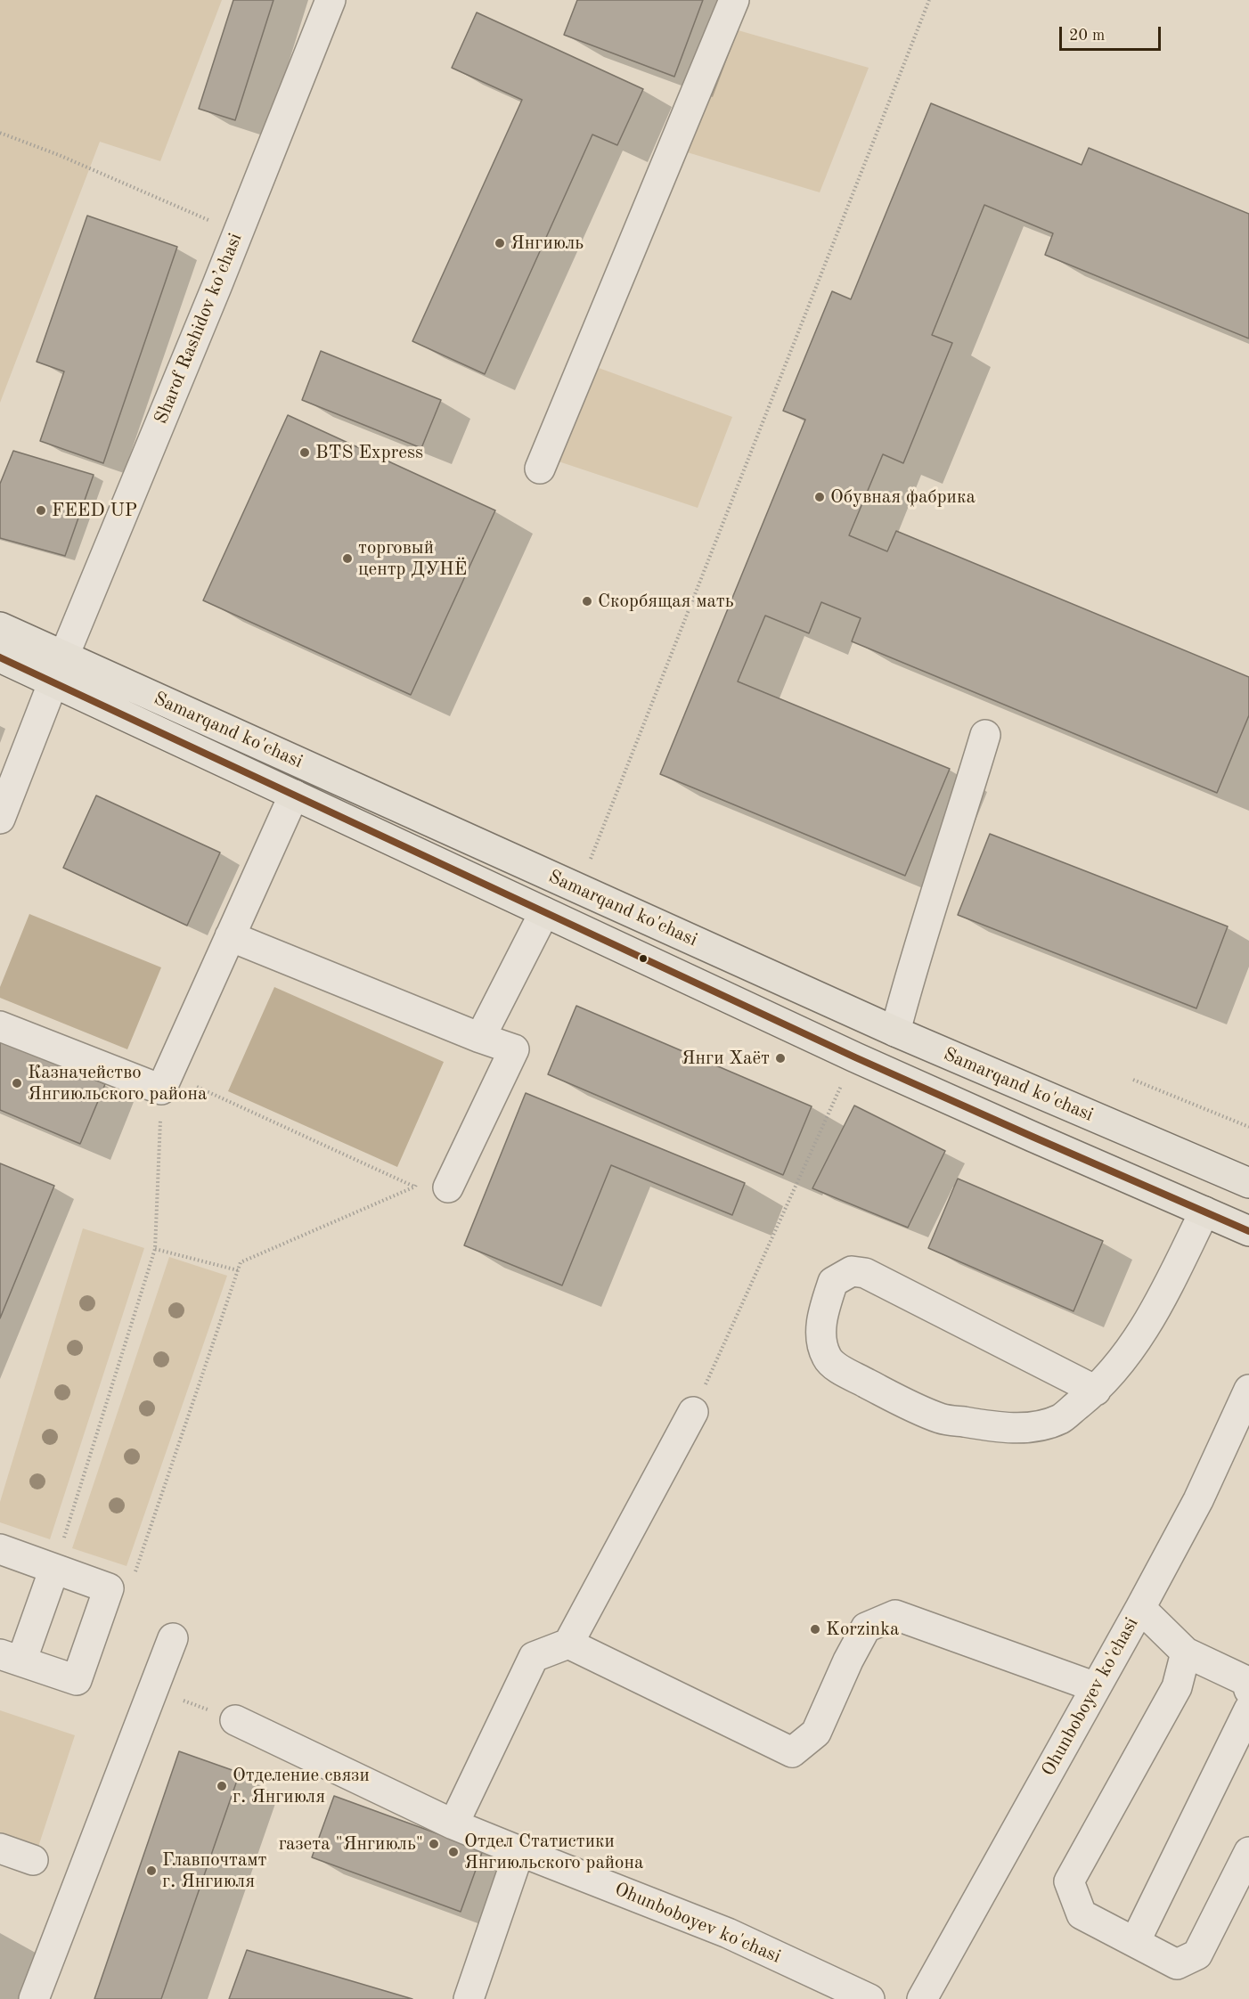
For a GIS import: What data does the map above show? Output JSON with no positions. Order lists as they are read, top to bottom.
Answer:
{
  "streets": {
    "main road": ["Samarqand ko'chasi"],
    "street": ["Sharof Rashidov ko’chasi", "Ohunboboyev ko'chasi"]
  },
  "crossings": [
    ["Sharof Rashidov ko’chasi", "Samarqand ko'chasi"]
  ],
  "places": [
    "Янгиюль",
    "BTS Express",
    "Обувная фабрика",
    "FEED UP",
    "торговый центр ДУНЁ",
    "Скорбящая мать",
    "Янги Хаёт",
    "Казначейство Янгиюльского района",
    "Korzinka",
    "Отделение связи г. Янгиюля",
    "газета \"Янгиюль\"",
    "Отдел Статистики Янгиюльского района",
    "Главпочтамт г. Янгиюля"
  ],
  "scale_bar": "20 m"
}
